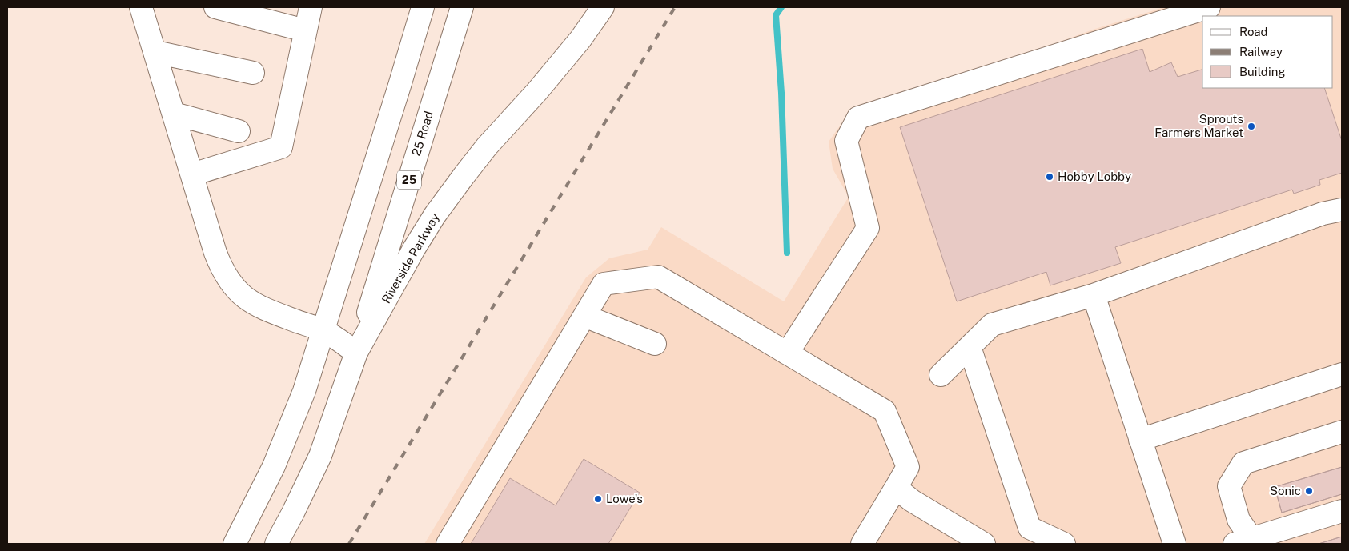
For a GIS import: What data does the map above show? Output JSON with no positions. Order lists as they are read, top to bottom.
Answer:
{
  "streets": {
    "main road": ["25 Road", "25", "Riverside Parkway"]
  },
  "crossings": [
    ["25 Road", "Riverside Parkway"]
  ],
  "places": [
    "Sprouts Farmers Market",
    "Hobby Lobby",
    "Sonic",
    "Lowe's"
  ],
  "legend": ["Road", "Railway", "Building"]
}
